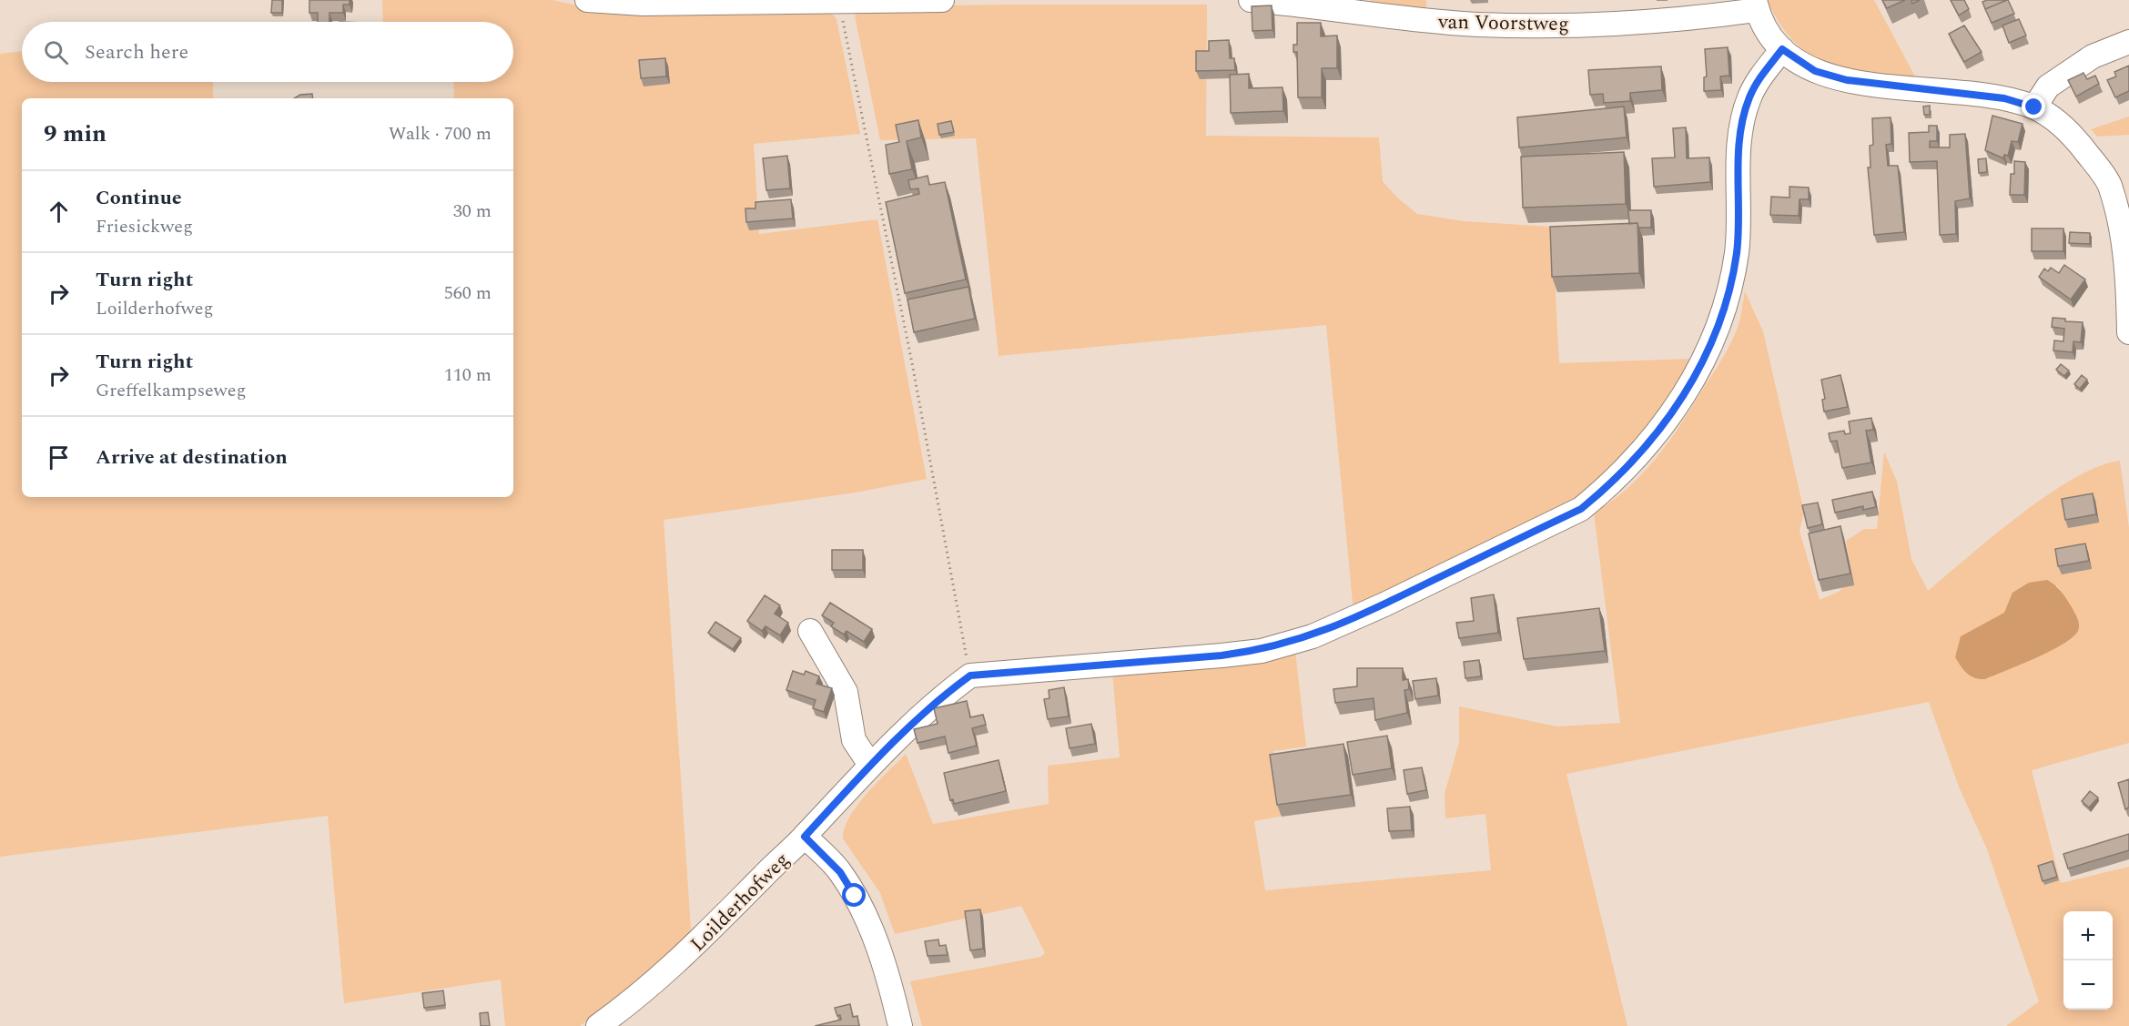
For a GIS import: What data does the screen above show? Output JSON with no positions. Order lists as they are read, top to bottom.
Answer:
{
  "streets": {
    "street": ["van Voorstweg", "Loilderhofweg"]
  },
  "page": {
    "search": "Search here",
    "heading": ["9 min", "Walk · 700 m"],
    "list": [
      ["Continue", "Friesickweg", "30 m"],
      ["Turn right", "Loilderhofweg", "560 m"],
      ["Turn right", "Greffelkampseweg", "110 m"],
      "Arrive at destination"
    ],
    "map_buttons": ["+", "−"]
  }
}
